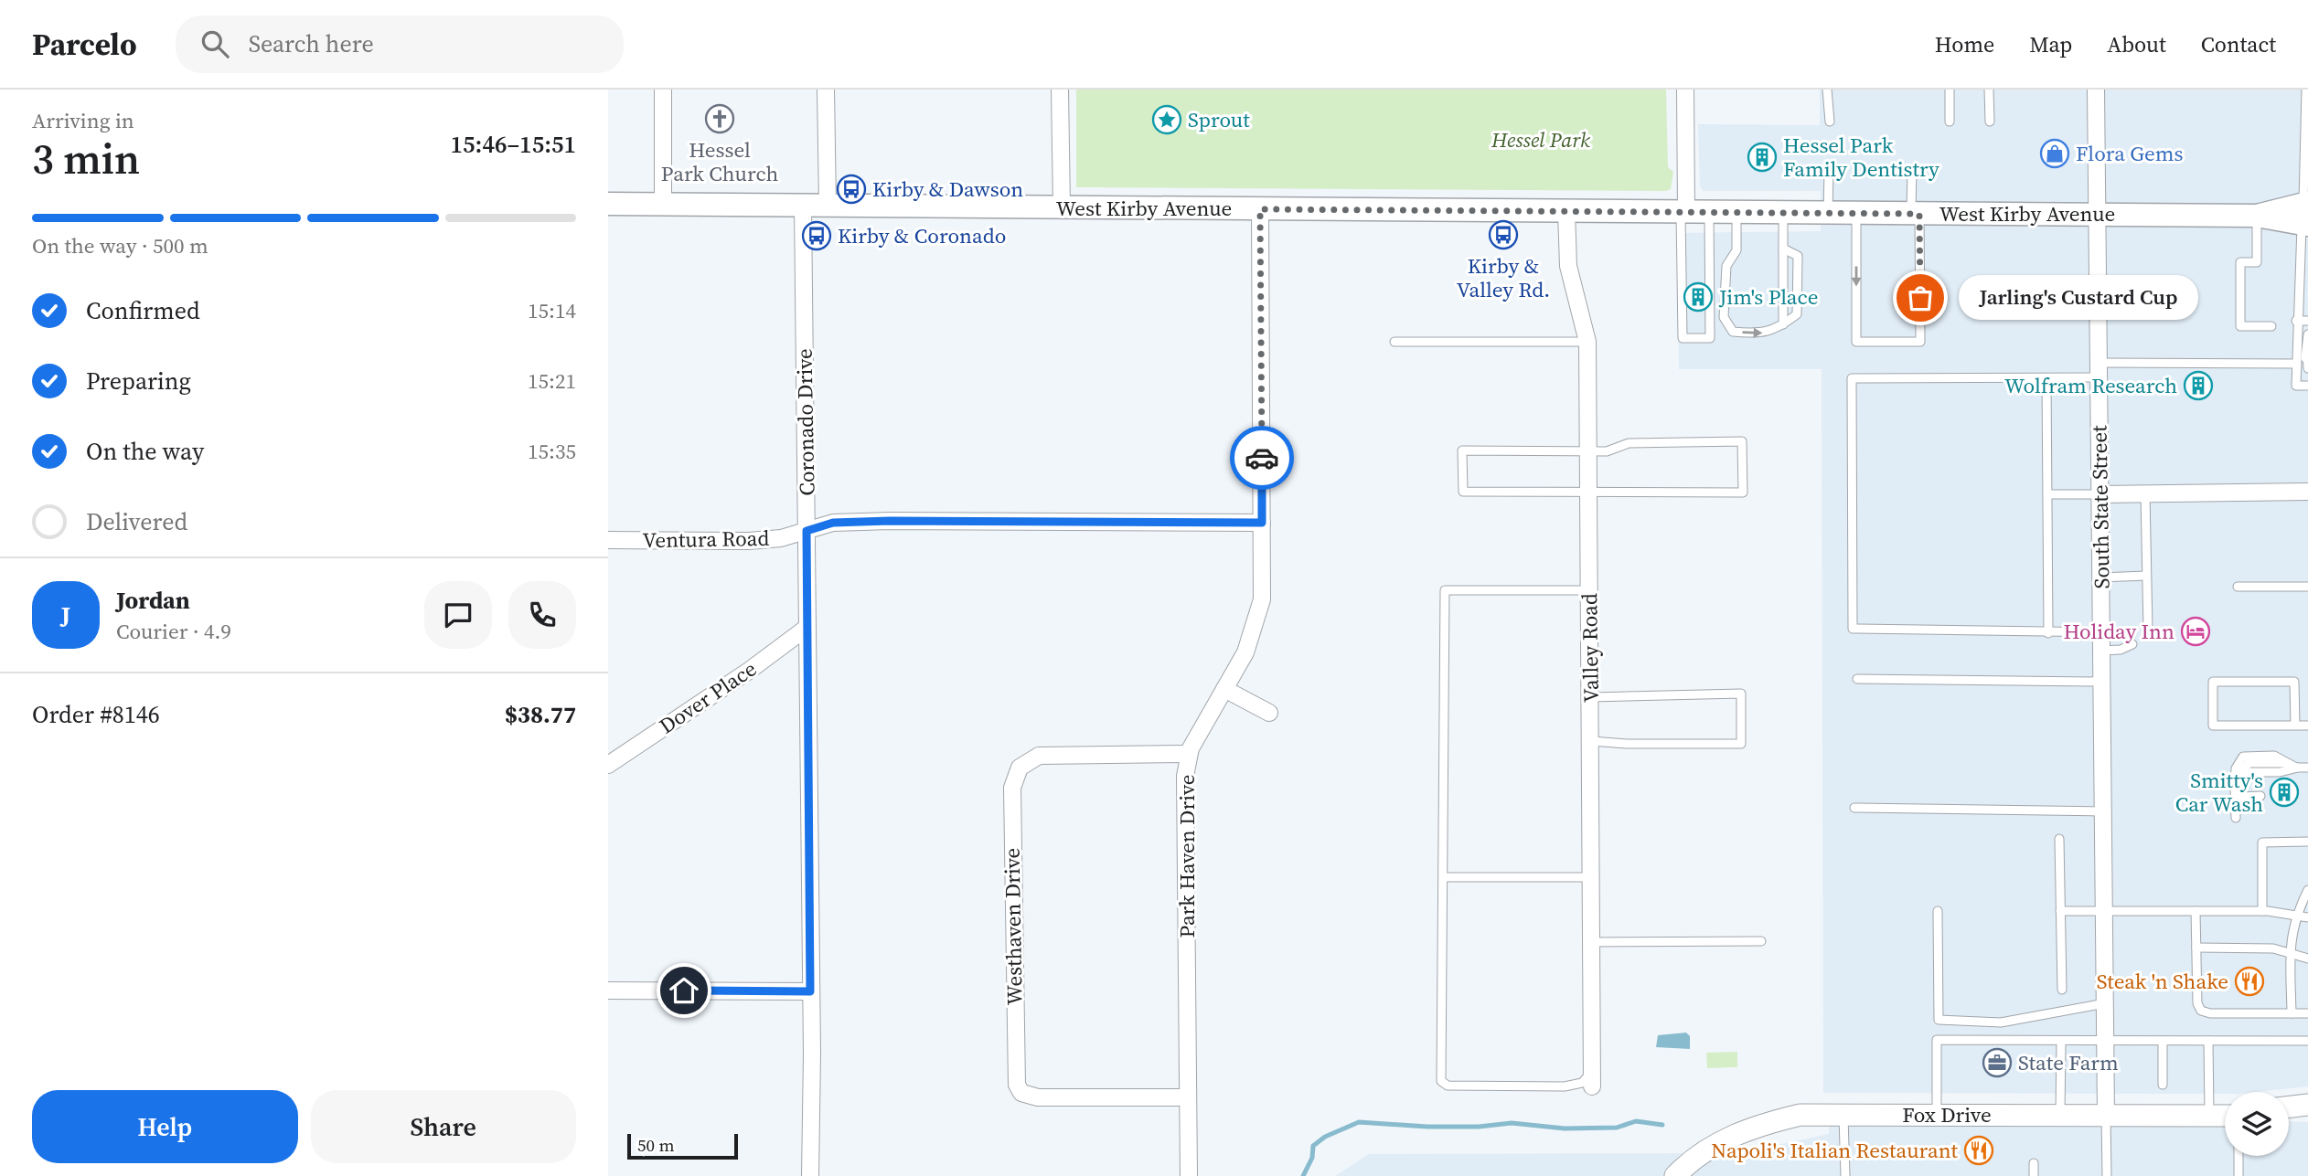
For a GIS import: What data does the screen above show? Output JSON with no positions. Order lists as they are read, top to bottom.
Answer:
{
  "streets": {
    "main road": ["West Kirby Avenue"],
    "street": [
      "Coronado Drive",
      "South State Street",
      "Ventura Road",
      "Valley Road",
      "Dover Place",
      "Park Haven Drive",
      "Westhaven Drive",
      "Fox Drive"
    ]
  },
  "crossings": [
    ["West Kirby Avenue", "Coronado Drive"],
    ["West Kirby Avenue", "South State Street"],
    ["West Kirby Avenue", "Valley Road"],
    ["West Kirby Avenue", "Park Haven Drive"],
    ["Coronado Drive", "Ventura Road"],
    ["Coronado Drive", "Dover Place"],
    ["South State Street", "Fox Drive"],
    ["Ventura Road", "Park Haven Drive"],
    ["Park Haven Drive", "Westhaven Drive"]
  ],
  "parks": ["Hessel Park"],
  "places": {
    "church": ["Hessel Park Church"],
    "place": ["Sprout"],
    "shop": ["Flora Gems"],
    "building": [
      "Hessel Park Family Dentistry",
      "Jim's Place",
      "Wolfram Research",
      "Smitty's Car Wash"
    ],
    "bus stop": ["Kirby & Dawson", "Kirby & Valley Rd.", "Kirby & Coronado"],
    "other": ["Jarling's Custard Cup"],
    "hotel": ["Holiday Inn"],
    "restaurant": ["Steak 'n Shake", "Napoli's Italian Restaurant"],
    "office": ["State Farm"]
  },
  "scale_bar": "50 m",
  "page": {
    "header": "Parcelo",
    "search": "Search here",
    "nav": [
      "Home",
      "Map",
      "About",
      "Contact"
    ],
    "heading": ["3 min", "Arriving in", "15:46–15:51"],
    "panel": [
      "Jordan",
      "Courier · 4.9",
      "Order #8146",
      "$38.77"
    ],
    "bar": "On the way · 500 m",
    "list": [
      ["Confirmed", "15:14"],
      ["Preparing", "15:21"],
      ["On the way", "15:35"],
      "Delivered"
    ],
    "bubble": "Jarling's Custard Cup",
    "round": "J",
    "buttons": ["Help", "Share"],
    "scale": "50 m"
  }
}
